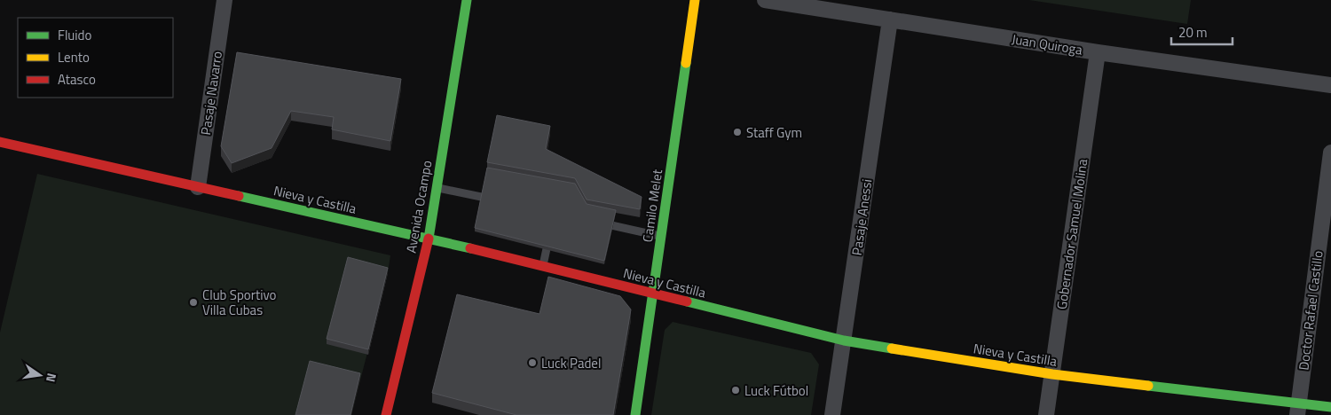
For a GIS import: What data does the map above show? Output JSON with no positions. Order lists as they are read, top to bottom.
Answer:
{
  "streets": {
    "street": [
      "Juan Quiroga",
      "Pasaje Navarro",
      "Nieva y Castilla",
      "Camilo Melet",
      "Avenida Ocampo",
      "Pasaje Anessi",
      "Gobernador Samuel Molina",
      "Doctor Rafael Castillo"
    ]
  },
  "crossings": [
    ["Juan Quiroga", "Pasaje Anessi"],
    ["Juan Quiroga", "Gobernador Samuel Molina"],
    ["Pasaje Navarro", "Nieva y Castilla"],
    ["Nieva y Castilla", "Camilo Melet"],
    ["Nieva y Castilla", "Avenida Ocampo"],
    ["Nieva y Castilla", "Pasaje Anessi"],
    ["Nieva y Castilla", "Gobernador Samuel Molina"],
    ["Nieva y Castilla", "Doctor Rafael Castillo"]
  ],
  "places": [
    "Staff Gym",
    "Club Sportivo Villa Cubas",
    "Luck Padel",
    "Luck Fútbol"
  ],
  "legend": ["Fluido", "Lento", "Atasco"],
  "scale_bar": "20 m",
  "north": "right"
}
